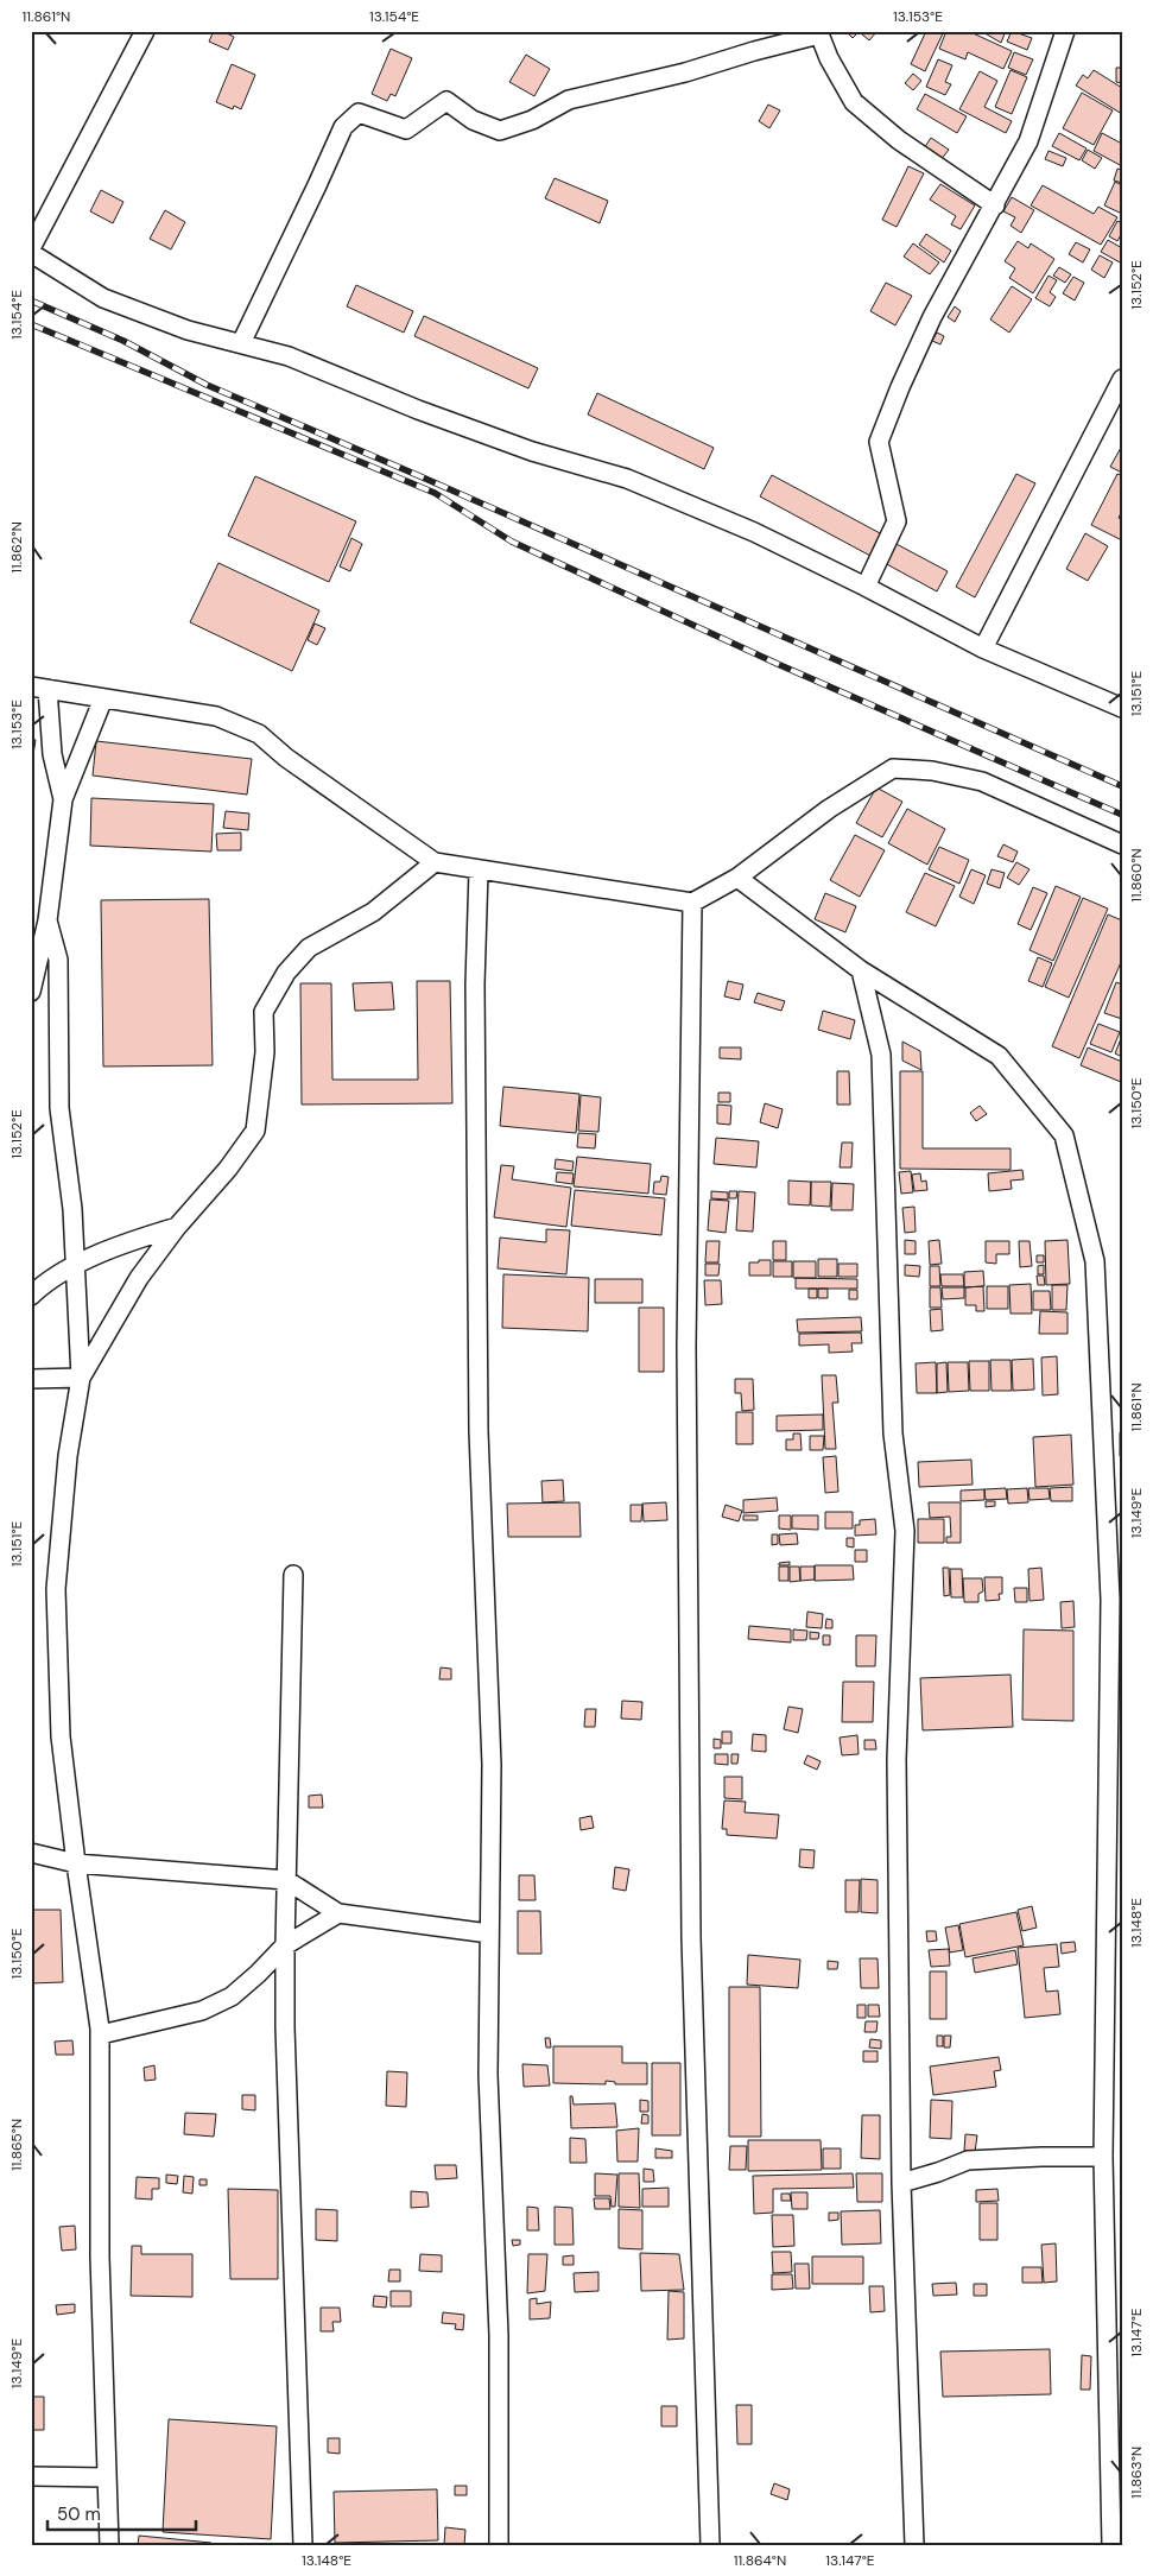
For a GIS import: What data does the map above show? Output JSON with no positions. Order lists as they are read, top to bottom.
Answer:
{
  "scale_bar": "50 m",
  "coordinates": [
    "11.861°N",
    "13.154°E",
    "13.153°E",
    "13.152°E",
    "11.862°N",
    "13.151°E",
    "11.860°N",
    "13.150°E",
    "13.149°E",
    "13.148°E",
    "11.865°N",
    "13.147°E",
    "11.863°N",
    "11.864°N"
  ]
}
